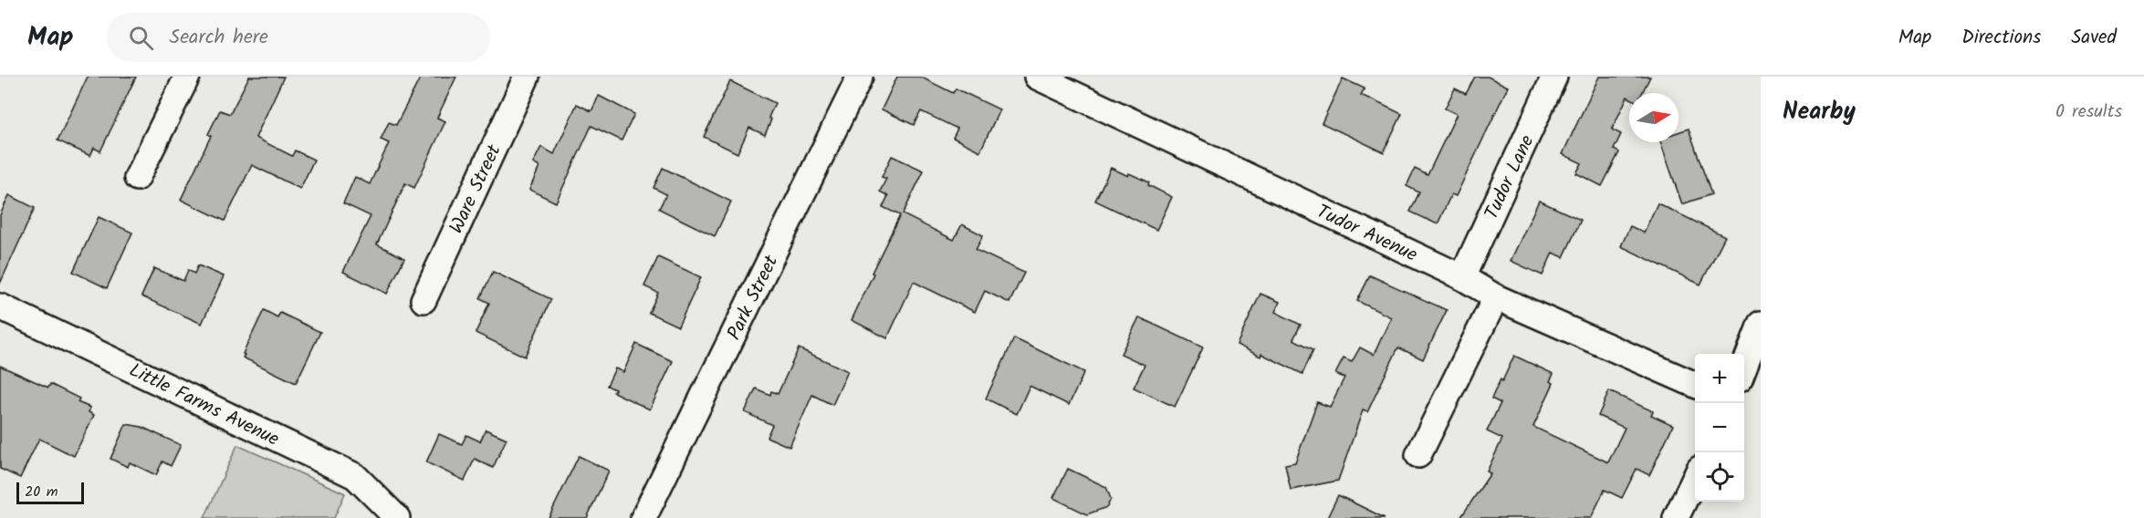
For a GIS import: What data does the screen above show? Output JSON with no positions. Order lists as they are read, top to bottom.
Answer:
{
  "streets": {
    "street": [
      "Tudor Lane",
      "Ware Street",
      "Tudor Avenue",
      "Park Street",
      "Little Farms Avenue"
    ]
  },
  "crossings": [
    ["Tudor Lane", "Tudor Avenue"]
  ],
  "scale_bar": "20 m",
  "north": "right",
  "page": {
    "header": "Map",
    "search": "Search here",
    "nav": ["Map", "Directions", "Saved"],
    "heading": ["Nearby", "0 results"],
    "map_buttons": ["+", "−"],
    "scale": "20 m"
  }
}
